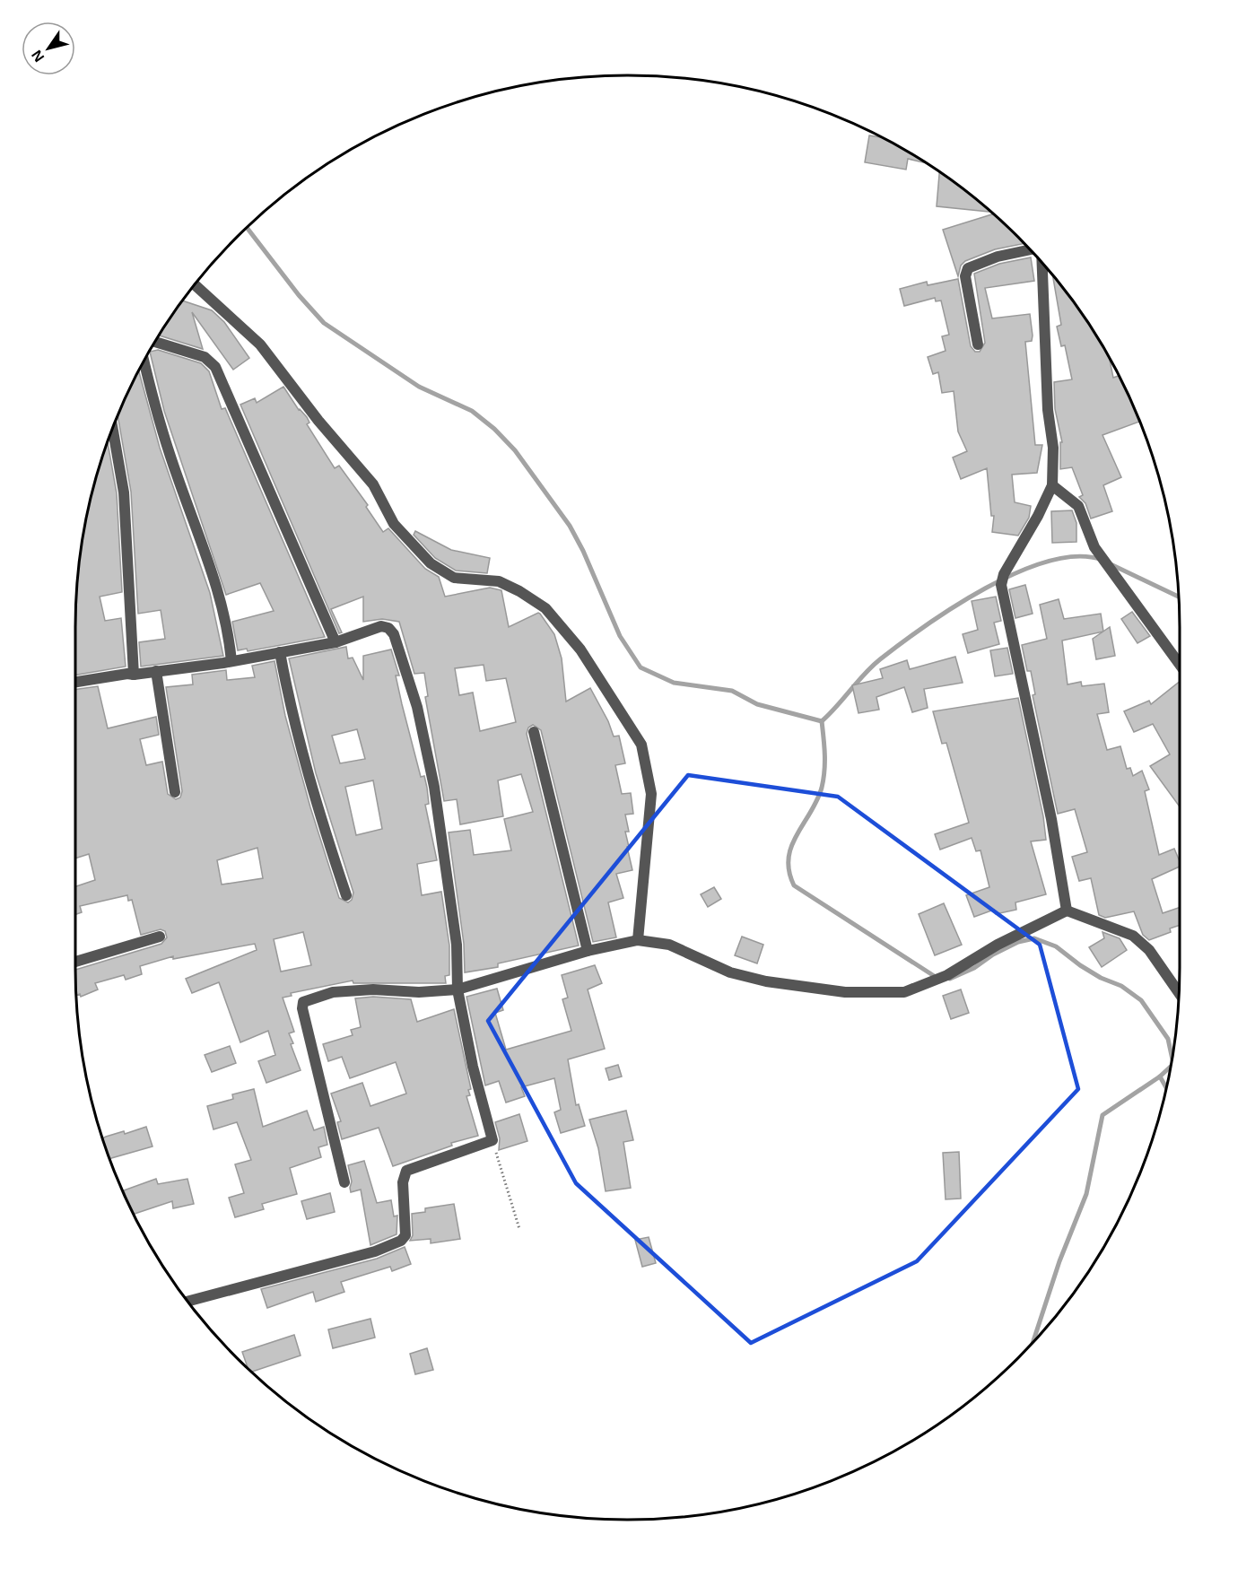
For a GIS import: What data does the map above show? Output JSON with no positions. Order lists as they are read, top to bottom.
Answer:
{
  "north": "bottom left"
}
